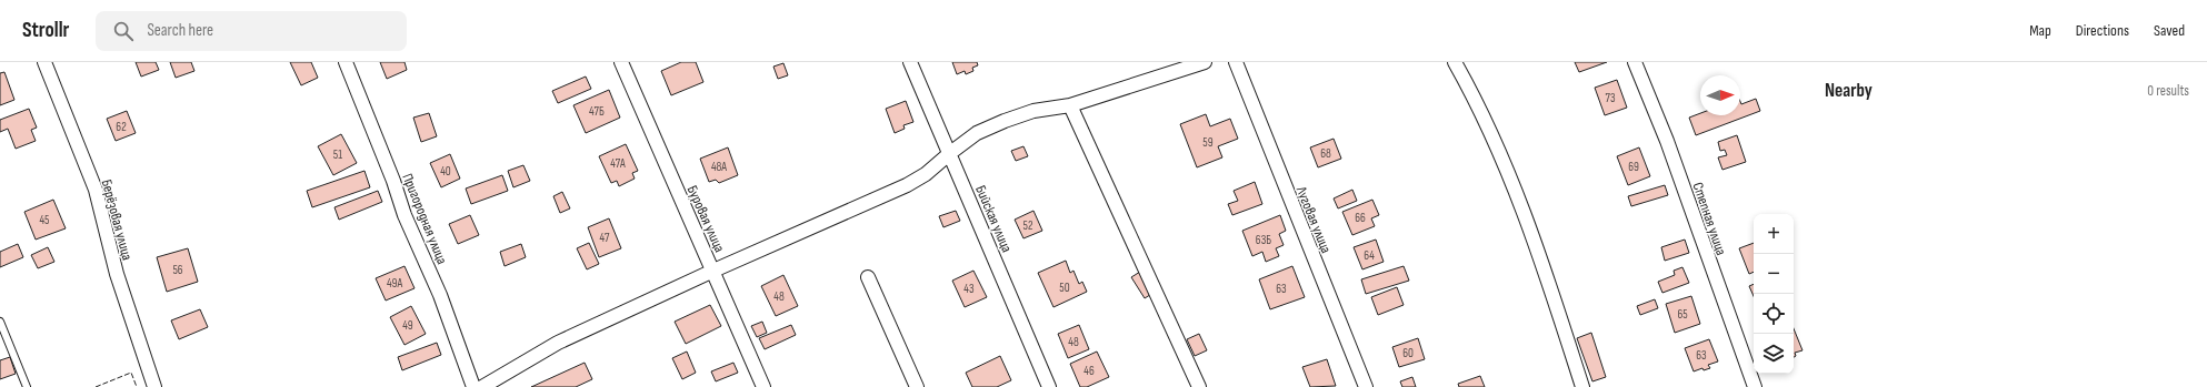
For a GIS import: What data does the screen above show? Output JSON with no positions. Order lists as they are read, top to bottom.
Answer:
{
  "streets": {
    "street": [
      "Пригородная улица",
      "Буровая улица",
      "Бийская улица",
      "Степная улица",
      "Берёзовая улица",
      "Луговая улица"
    ]
  },
  "house_numbers": [
    "73",
    "47Б",
    "62",
    "59",
    "68",
    "51",
    "47А",
    "48А",
    "69",
    "40",
    "66",
    "45",
    "52",
    "47",
    "63Б",
    "64",
    "56",
    "49А",
    "50",
    "43",
    "63",
    "48",
    "65",
    "49",
    "48",
    "60",
    "63",
    "46"
  ],
  "north": "right",
  "page": {
    "header": "Strollr",
    "search": "Search here",
    "nav": ["Map", "Directions", "Saved"],
    "heading": ["Nearby", "0 results"],
    "map_buttons": ["+", "−"]
  }
}
